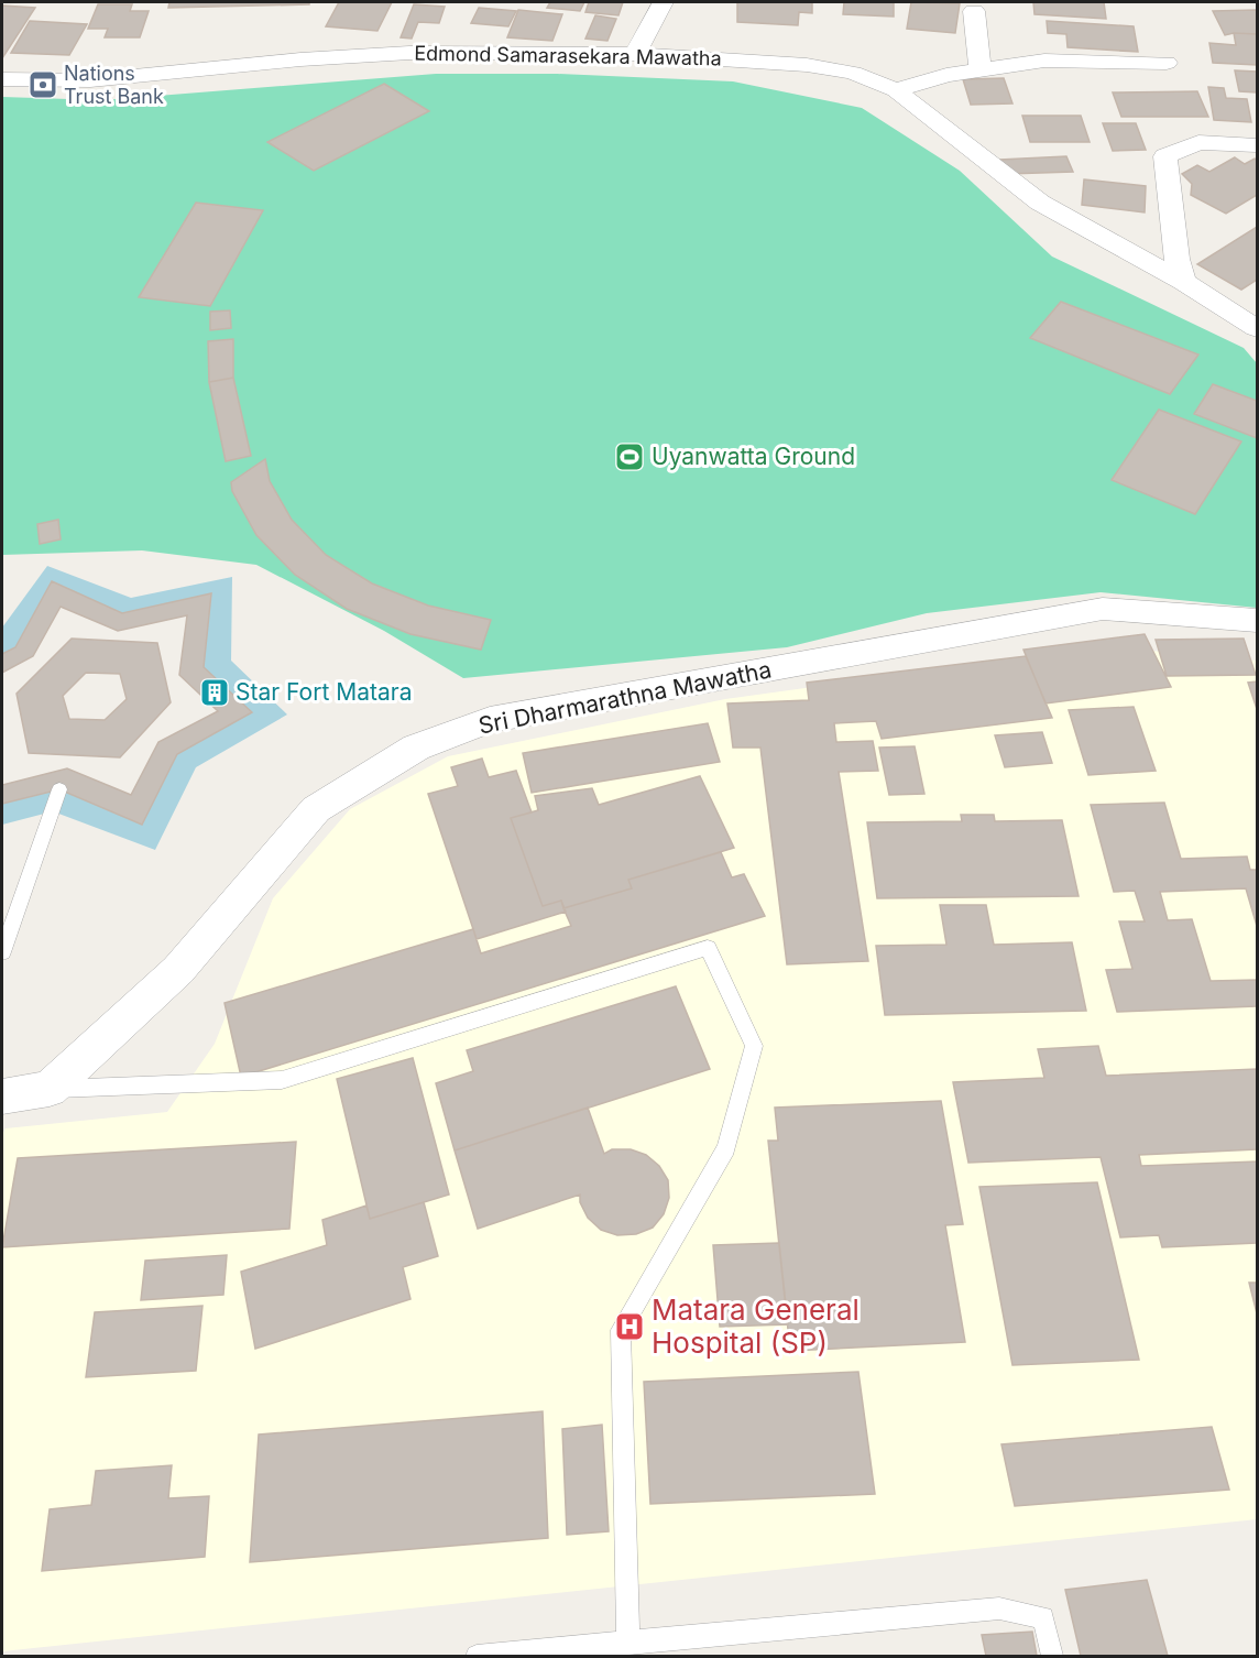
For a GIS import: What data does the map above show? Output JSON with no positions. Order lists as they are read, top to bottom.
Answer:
{
  "streets": {
    "street": ["Edmond Samarasekara Mawatha", "Sri Dharmarathna Mawatha"]
  },
  "places": {
    "bank": ["Nations Trust Bank"],
    "sports": ["Uyanwatta Ground"],
    "building": ["Star Fort Matara"],
    "hospital": ["Matara General Hospital (SP)"]
  }
}
